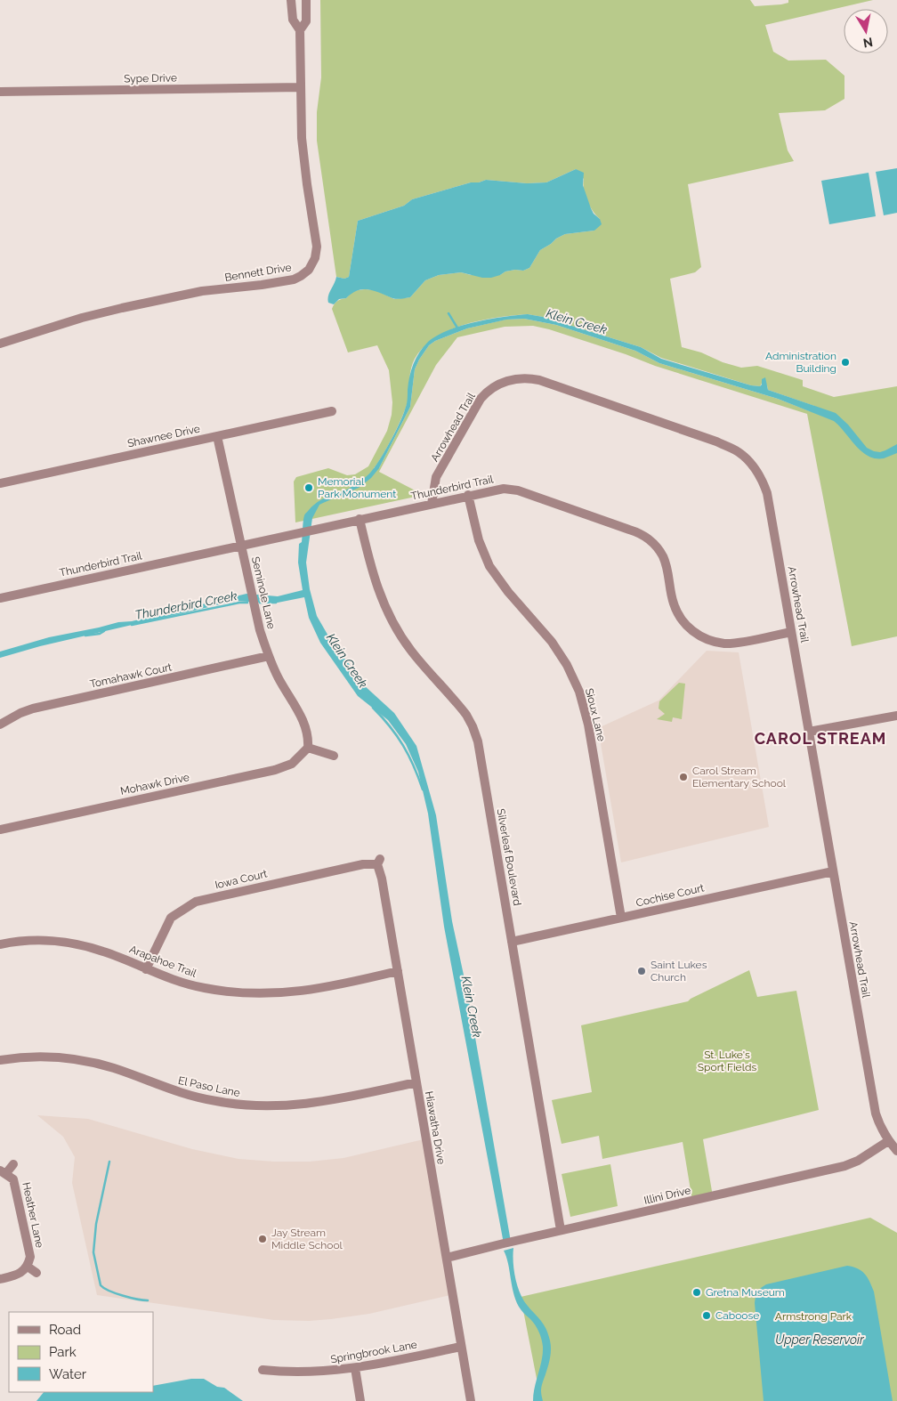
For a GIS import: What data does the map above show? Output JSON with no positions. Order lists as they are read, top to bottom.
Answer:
{
  "streets": {
    "street": [
      "Sype Drive",
      "Bennett Drive",
      "Arrowhead Trail",
      "Shawnee Drive",
      "Thunderbird Trail",
      "Seminole Lane",
      "Tomahawk Court",
      "Sioux Lane",
      "Mohawk Drive",
      "Silverleaf Boulevard",
      "Iowa Court",
      "Cochise Court",
      "Arapahoe Trail",
      "El Paso Lane",
      "Hiawatha Drive",
      "Illini Drive",
      "Heather Lane",
      "Springbrook Lane"
    ]
  },
  "crossings": [
    ["Sype Drive", "Bennett Drive"],
    ["Arrowhead Trail", "Thunderbird Trail"],
    ["Arrowhead Trail", "Cochise Court"],
    ["Arrowhead Trail", "Illini Drive"],
    ["Shawnee Drive", "Seminole Lane"],
    ["Thunderbird Trail", "Seminole Lane"],
    ["Thunderbird Trail", "Sioux Lane"],
    ["Thunderbird Trail", "Silverleaf Boulevard"],
    ["Seminole Lane", "Tomahawk Court"],
    ["Seminole Lane", "Mohawk Drive"],
    ["Sioux Lane", "Cochise Court"],
    ["Silverleaf Boulevard", "Cochise Court"],
    ["Silverleaf Boulevard", "Illini Drive"],
    ["Iowa Court", "Arapahoe Trail"],
    ["Iowa Court", "Hiawatha Drive"],
    ["Arapahoe Trail", "Hiawatha Drive"],
    ["El Paso Lane", "Hiawatha Drive"],
    ["Hiawatha Drive", "Illini Drive"],
    ["Hiawatha Drive", "Springbrook Lane"]
  ],
  "districts": ["CAROL STREAM"],
  "water": ["Klein Creek", "Thunderbird Creek", "Upper Reservoir"],
  "parks": ["St. Luke's Sport Fields", "Armstrong Park"],
  "places": [
    "Administration Building",
    "Memorial Park Monument",
    "Carol Stream Elementary School",
    "Saint Lukes Church",
    "Jay Stream Middle School",
    "Gretna Museum",
    "Caboose"
  ],
  "legend": ["Road", "Park", "Water"],
  "north": "bottom"
}
